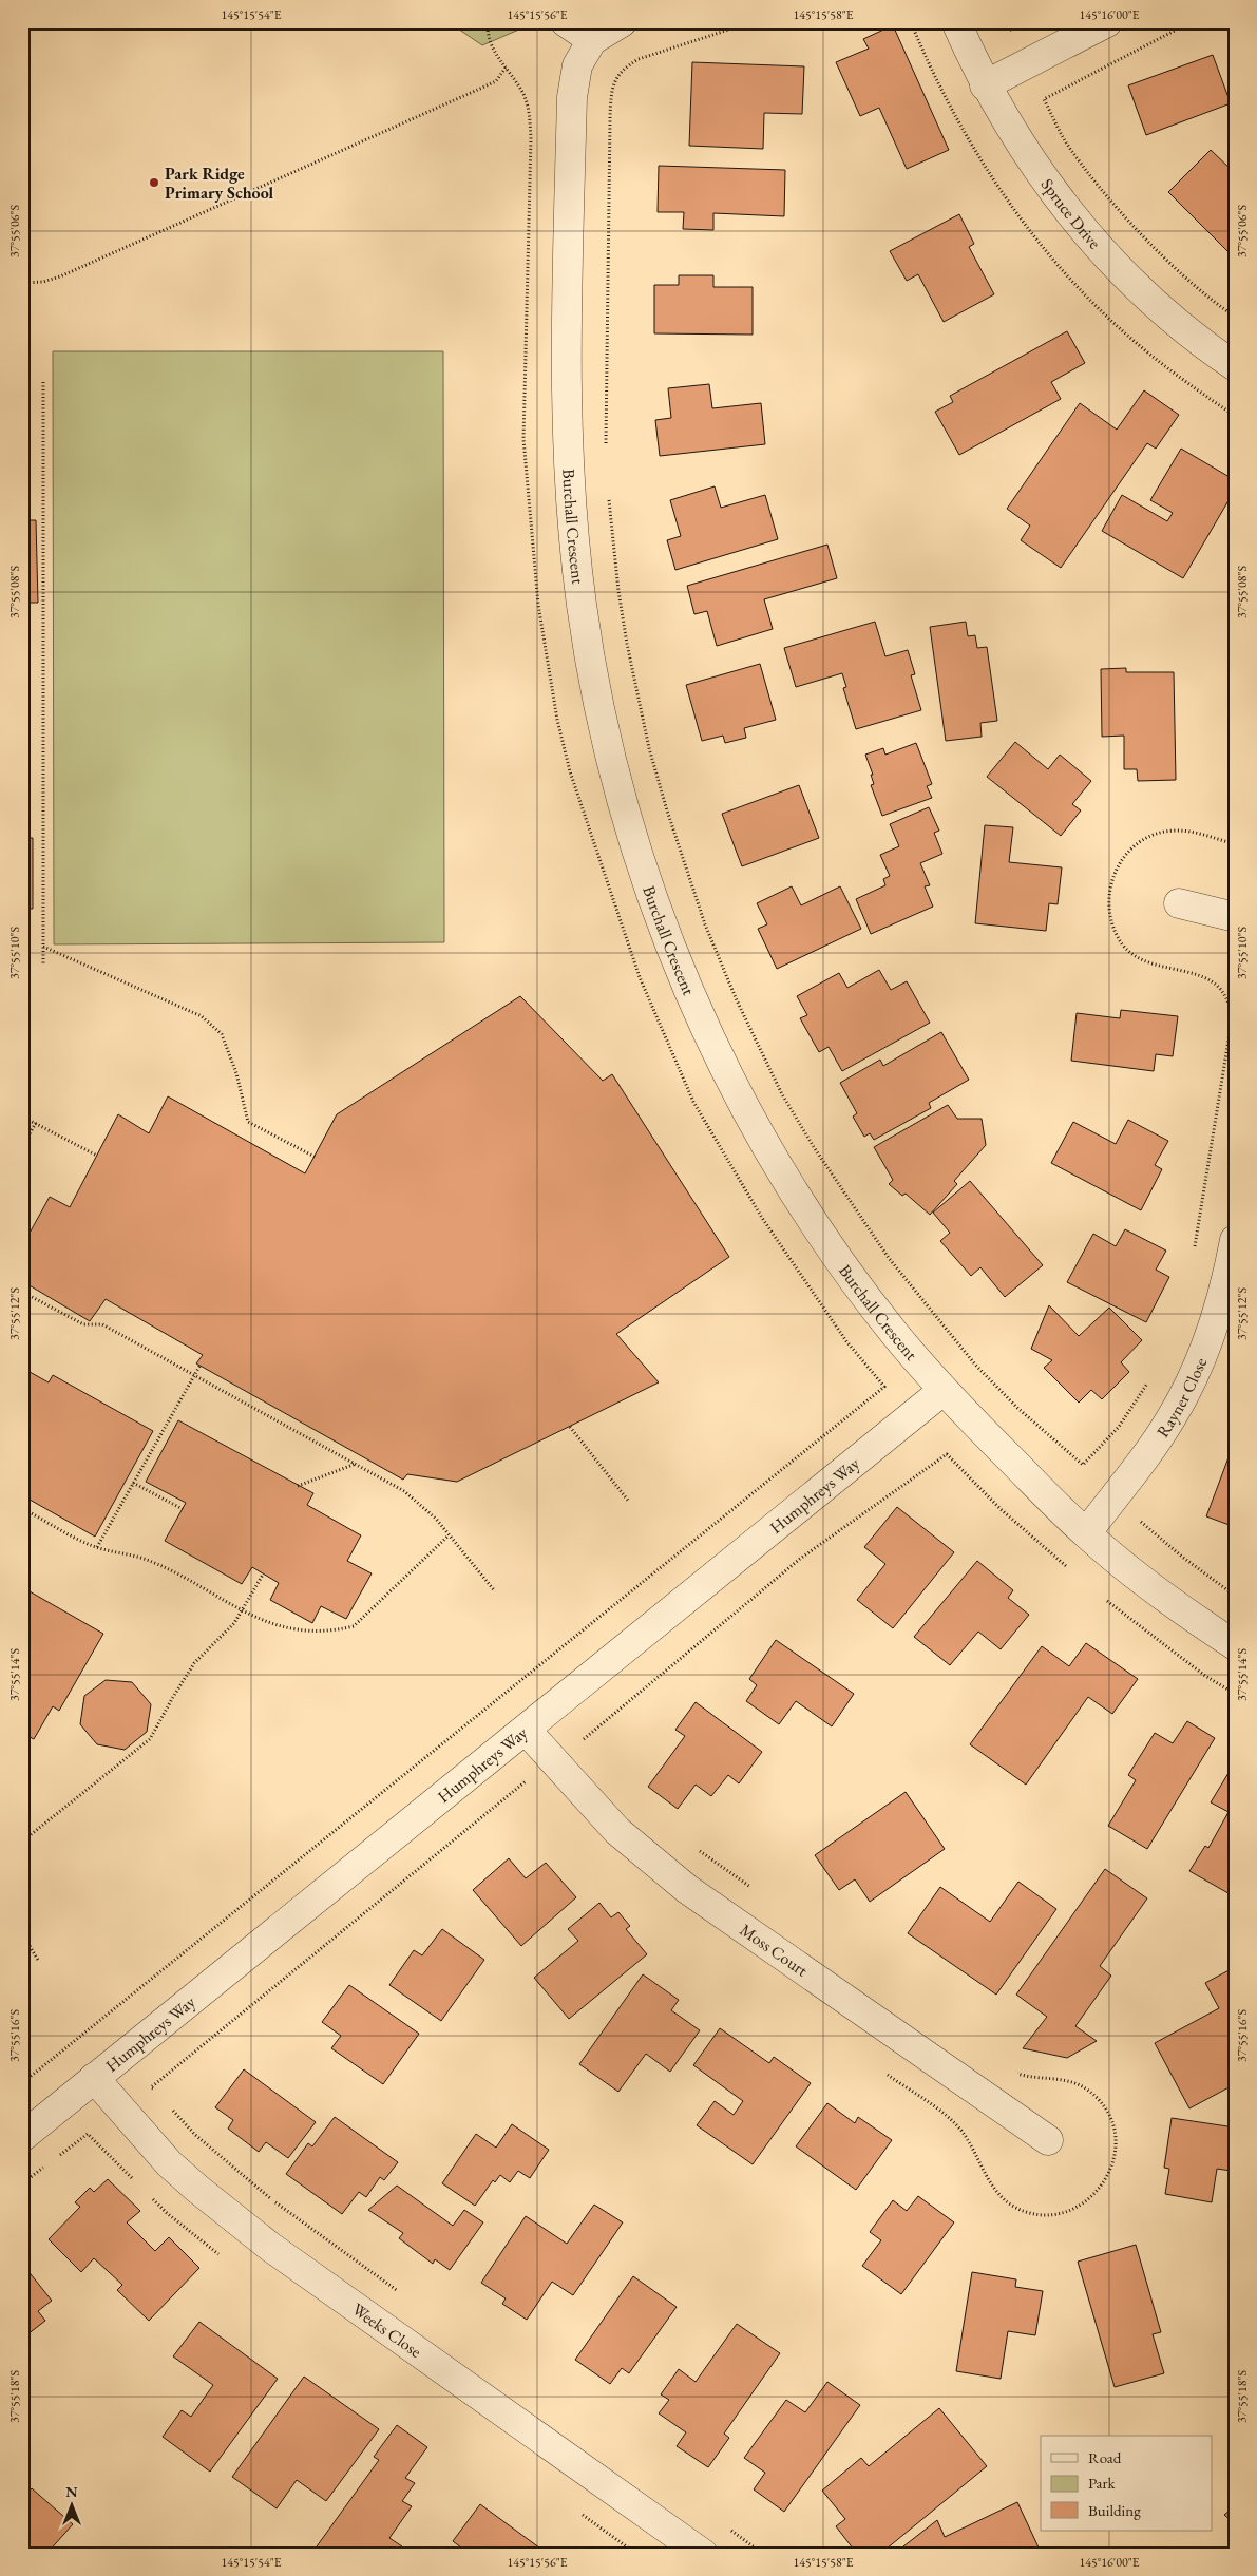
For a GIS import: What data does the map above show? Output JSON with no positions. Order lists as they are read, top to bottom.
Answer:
{
  "streets": {
    "street": [
      "Spruce Drive",
      "Burchall Crescent",
      "Rayner Close",
      "Humphreys Way",
      "Moss Court",
      "Weeks Close"
    ]
  },
  "crossings": [
    ["Burchall Crescent", "Rayner Close"],
    ["Burchall Crescent", "Humphreys Way"],
    ["Humphreys Way", "Moss Court"],
    ["Humphreys Way", "Weeks Close"]
  ],
  "places": ["Park Ridge Primary School"],
  "legend": ["Road", "Park", "Building"],
  "north": "top",
  "coordinates": [
    "145°15'54\"E",
    "145°15'56\"E",
    "145°15'58\"E",
    "145°16'00\"E",
    "37°55'06\"S",
    "37°55'08\"S",
    "37°55'10\"S",
    "37°55'12\"S",
    "37°55'14\"S",
    "37°55'16\"S",
    "37°55'18\"S"
  ]
}
